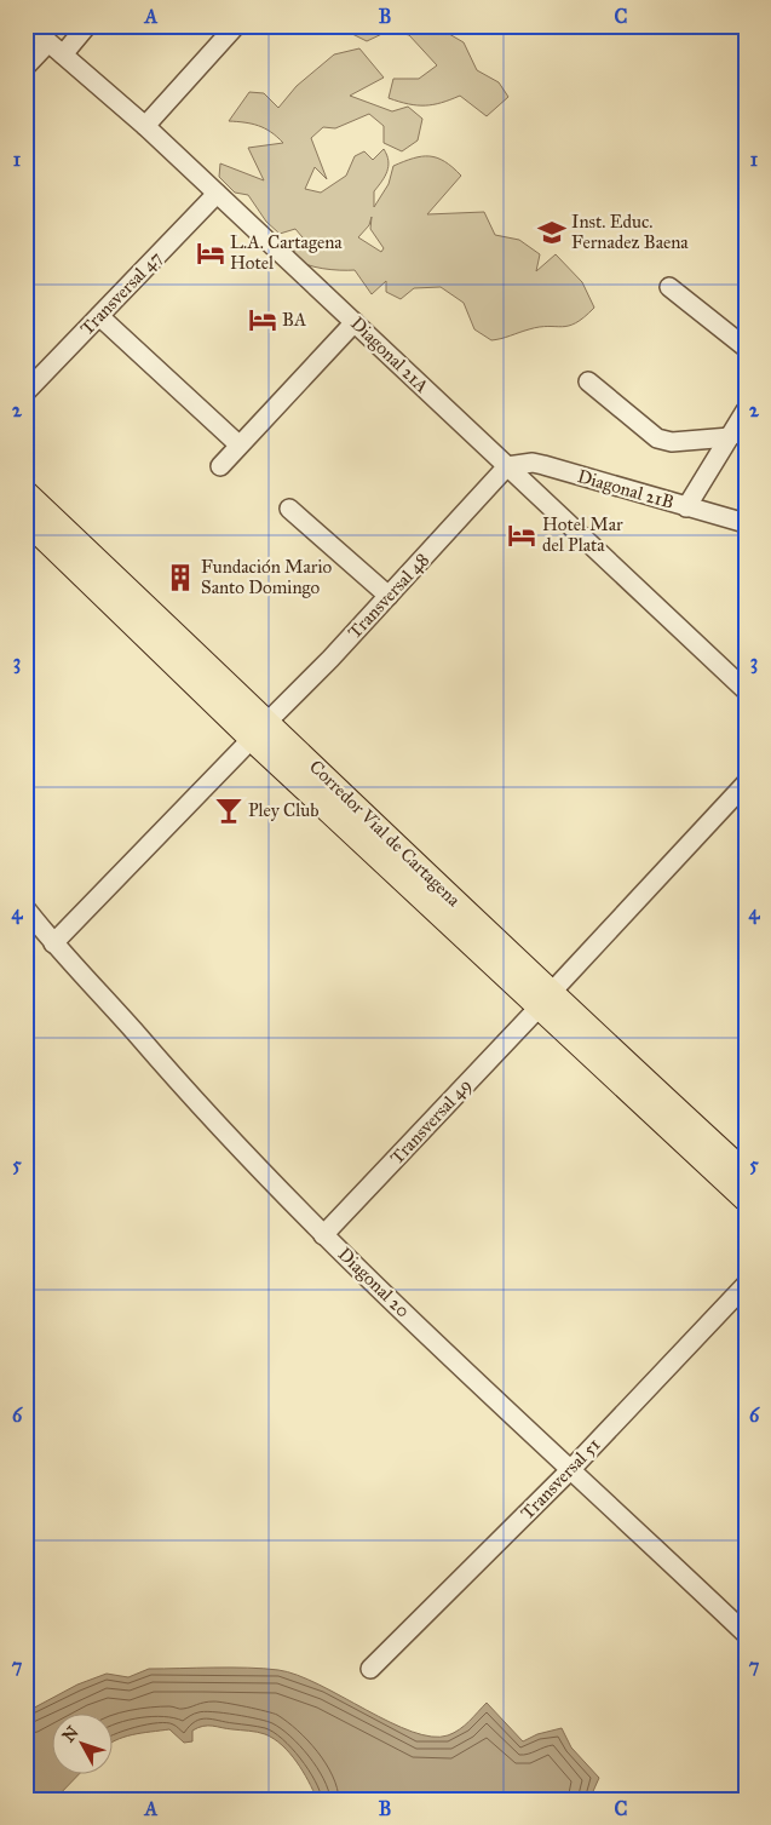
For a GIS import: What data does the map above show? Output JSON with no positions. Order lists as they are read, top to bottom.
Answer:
{
  "streets": {
    "main road": ["Corredor Vial de Cartagena"],
    "street": [
      "Transversal 47",
      "Diagonal 21A",
      "Diagonal 21B",
      "Transversal 48",
      "Transversal 49",
      "Diagonal 20",
      "Transversal 51"
    ]
  },
  "crossings": [
    ["Transversal 47", "Diagonal 21A"],
    ["Diagonal 21A", "Diagonal 21B"],
    ["Diagonal 21A", "Transversal 48"],
    ["Diagonal 21B", "Transversal 48"],
    ["Transversal 48", "Corredor Vial de Cartagena"],
    ["Transversal 48", "Diagonal 20"],
    ["Corredor Vial de Cartagena", "Transversal 49"],
    ["Transversal 49", "Diagonal 20"],
    ["Diagonal 20", "Transversal 51"]
  ],
  "places": {
    "school or university": ["Inst. Educ. Fernadez Baena"],
    "hotel": ["L.A. Cartagena Hotel", "BA", "Hotel Mar del Plata"],
    "building": ["Fundación Mario Santo Domingo"],
    "bar": ["Pley Club"]
  },
  "north": "top left",
  "grid": {
    "columns": ["A", "B", "C"],
    "rows": [
      "1",
      "2",
      "3",
      "4",
      "5",
      "6",
      "7"
    ]
  }
}
